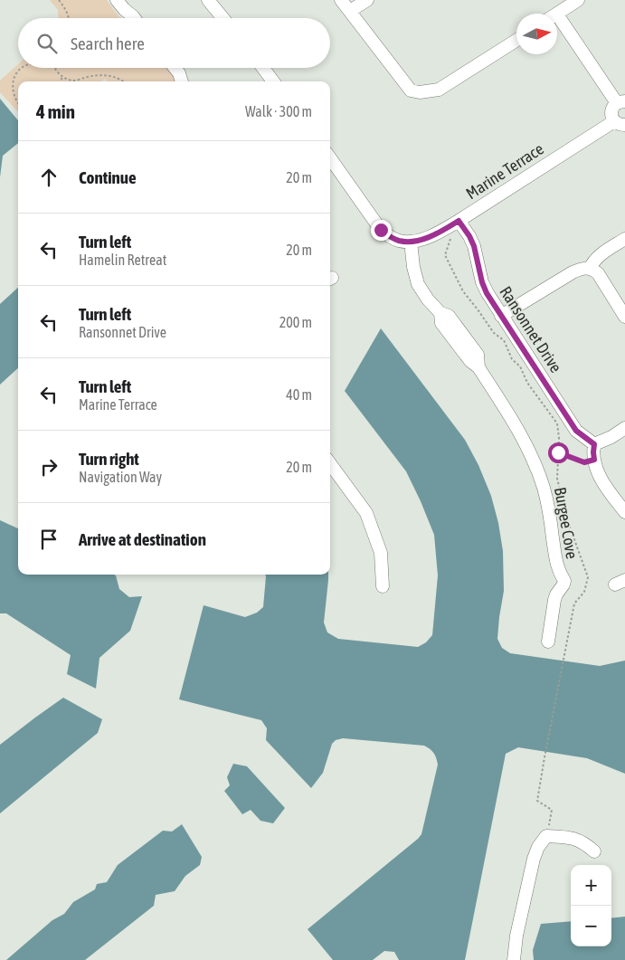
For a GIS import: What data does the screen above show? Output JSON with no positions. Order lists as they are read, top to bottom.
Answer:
{
  "streets": {
    "street": ["Marine Terrace", "Ransonnet Drive", "Burgee Cove"]
  },
  "crossings": [
    ["Marine Terrace", "Ransonnet Drive"],
    ["Marine Terrace", "Burgee Cove"]
  ],
  "north": "right",
  "page": {
    "search": "Search here",
    "heading": ["4 min", "Walk · 300 m"],
    "list": [
      ["Continue", "20 m"],
      ["Turn left", "Hamelin Retreat", "20 m"],
      ["Turn left", "Ransonnet Drive", "200 m"],
      ["Turn left", "Marine Terrace", "40 m"],
      ["Turn right", "Navigation Way", "20 m"],
      "Arrive at destination"
    ],
    "map_buttons": ["+", "−"]
  }
}
